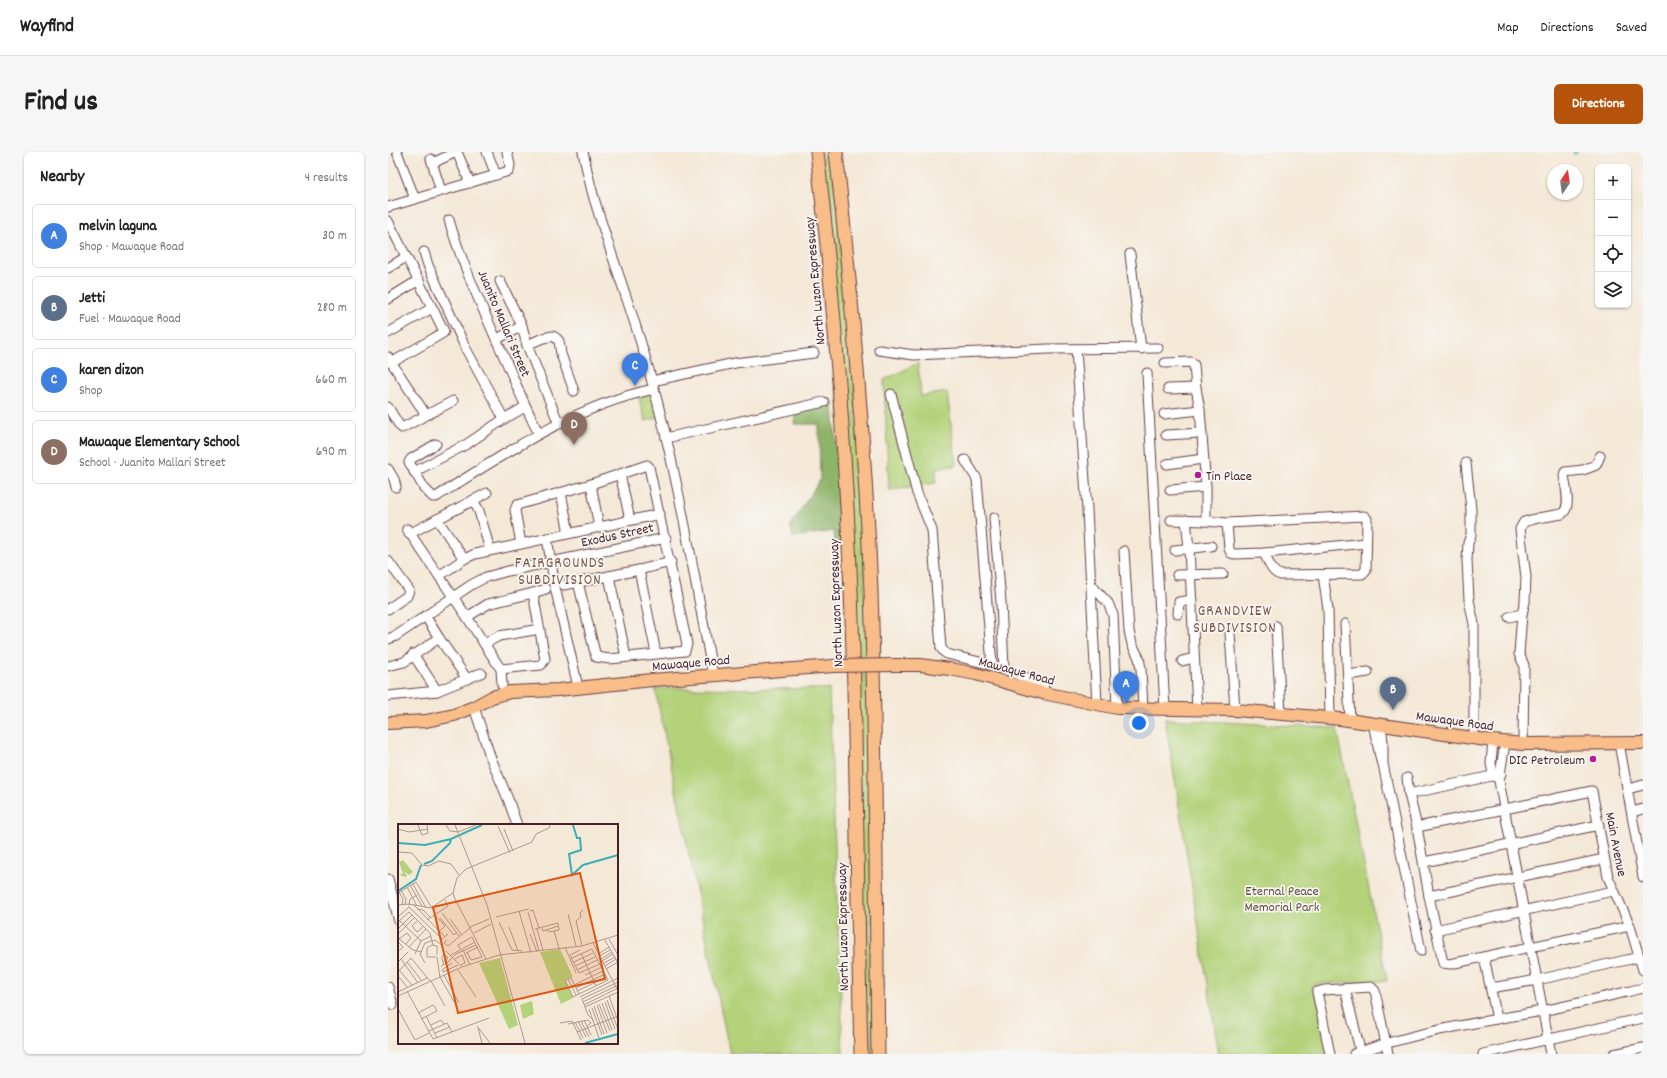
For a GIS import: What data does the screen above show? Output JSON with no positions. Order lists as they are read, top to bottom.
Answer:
{
  "streets": {
    "highway": ["North Luzon Expressway"],
    "main road": ["Mawaque Road"],
    "street": ["Juanito Mallari Street", "Exodus Street", "Main Avenue"]
  },
  "districts": ["FAIRGROUNDS SUBDIVISION", "GRANDVIEW SUBDIVISION"],
  "parks": ["Eternal Peace Memorial Park"],
  "places": ["Tin Place", "DIC Petroleum"],
  "north": "top",
  "page": {
    "header": "Wayfind",
    "nav": ["Map", "Directions", "Saved"],
    "title": "Find us",
    "buttons": "Directions",
    "heading": ["Nearby", "4 results"],
    "map_buttons": ["+", "−"],
    "list": [
      {
        "mark": "A",
        "name": "melvin laguna",
        "note": "Shop · Mawaque Road",
        "value": "30 m"
      },
      {
        "mark": "B",
        "name": "Jetti",
        "note": "Fuel · Mawaque Road",
        "value": "280 m"
      },
      {
        "mark": "C",
        "name": "karen dizon",
        "note": "Shop",
        "value": "660 m"
      },
      {
        "mark": "D",
        "name": "Mawaque Elementary School",
        "note": "School · Juanito Mallari Street",
        "value": "690 m"
      }
    ],
    "pins": [
      "C",
      "D",
      "A",
      "B"
    ]
  }
}
